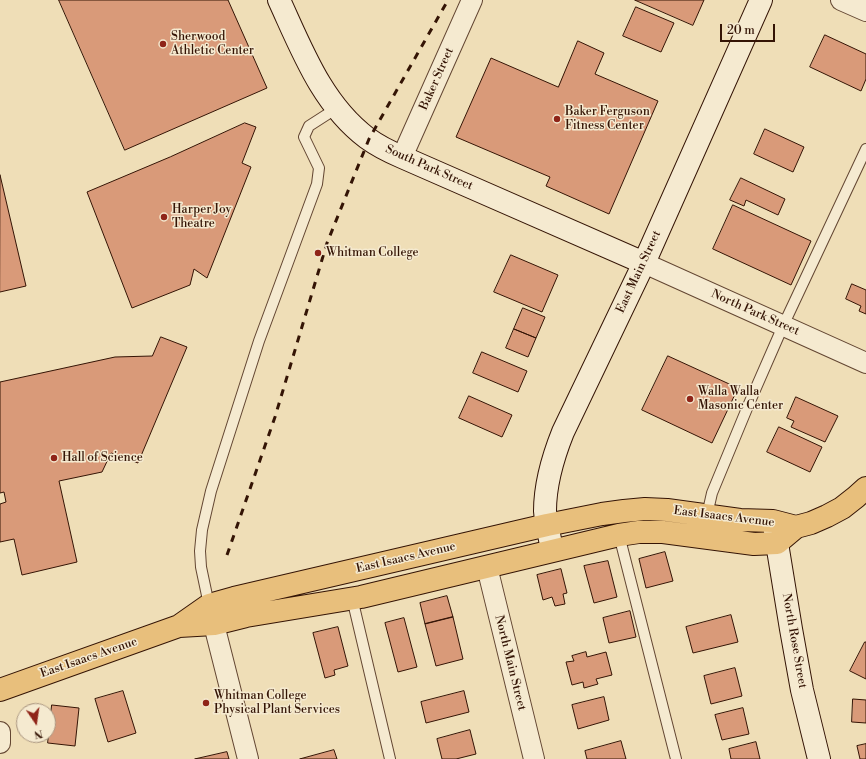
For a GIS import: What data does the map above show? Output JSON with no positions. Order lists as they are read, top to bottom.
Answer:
{
  "streets": {
    "main road": ["East Isaacs Avenue"],
    "street": [
      "Baker Street",
      "South Park Street",
      "East Main Street",
      "North Park Street",
      "North Rose Street",
      "North Main Street"
    ]
  },
  "crossings": [
    ["Baker Street", "South Park Street"],
    ["South Park Street", "East Main Street"],
    ["South Park Street", "North Park Street"],
    ["East Main Street", "North Park Street"],
    ["East Main Street", "East Isaacs Avenue"],
    ["East Isaacs Avenue", "North Rose Street"],
    ["East Isaacs Avenue", "North Main Street"]
  ],
  "places": [
    "Sherwood Athletic Center",
    "Baker Ferguson Fitness Center",
    "Harper Joy Theatre",
    "Whitman College",
    "Walla Walla Masonic Center",
    "Hall of Science",
    "Whitman College Physical Plant Services"
  ],
  "scale_bar": "20 m",
  "north": "bottom"
}
